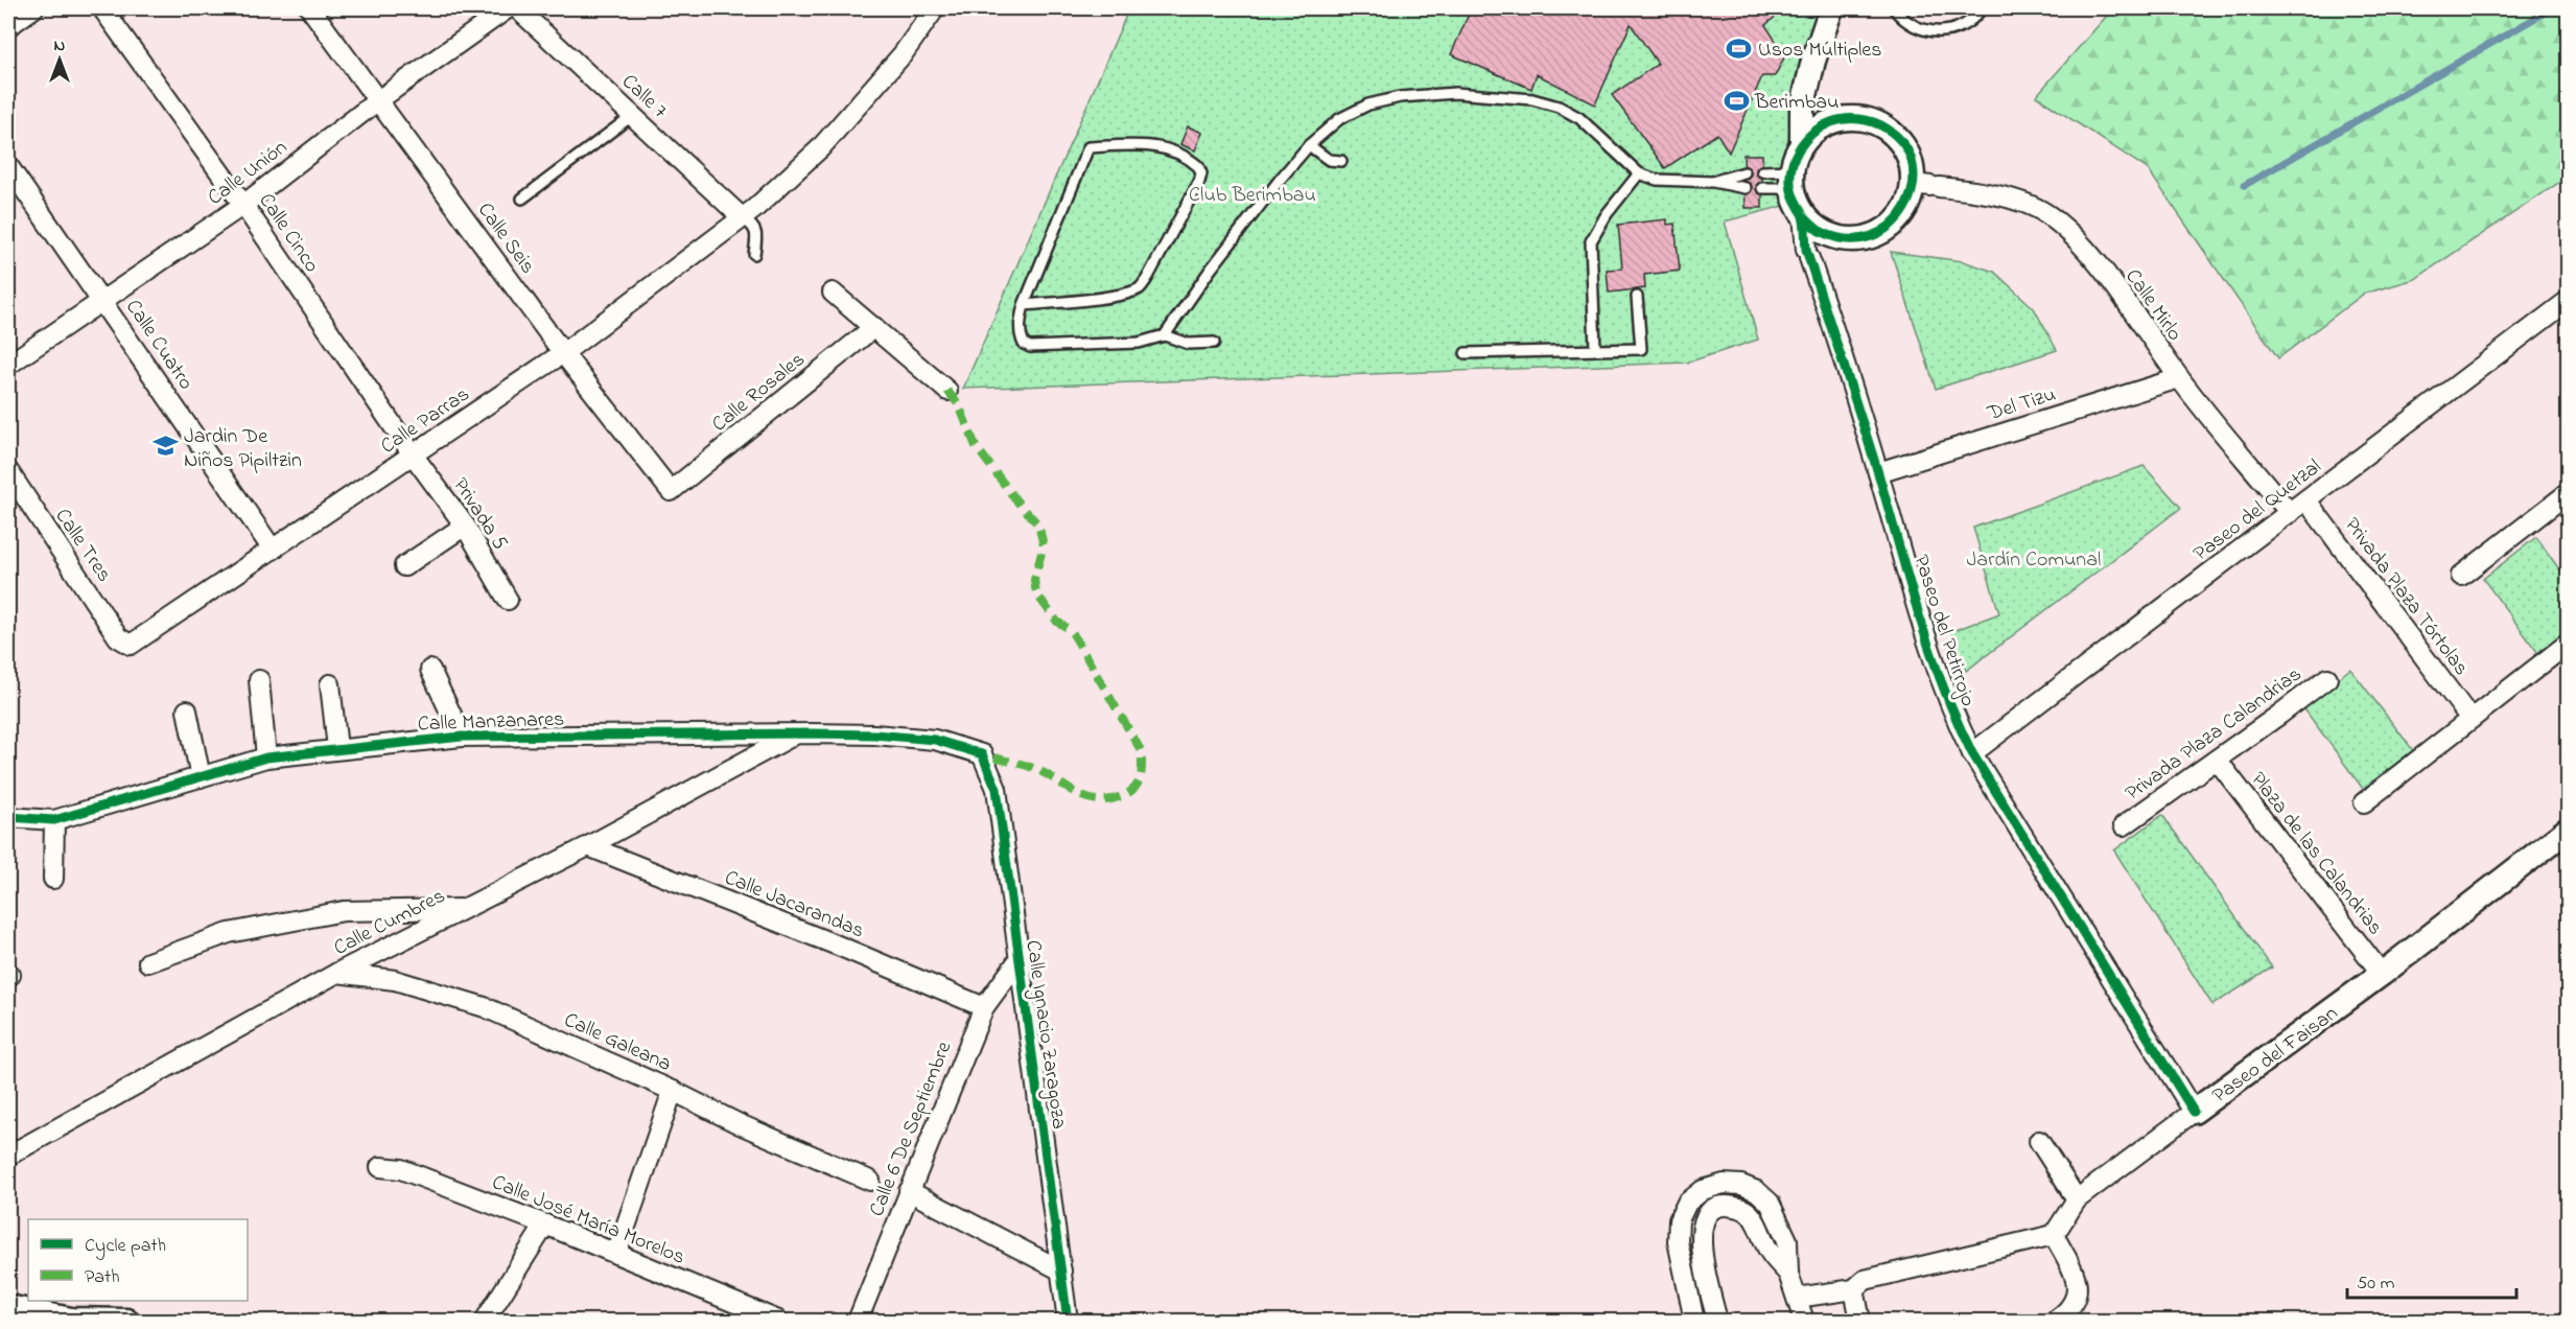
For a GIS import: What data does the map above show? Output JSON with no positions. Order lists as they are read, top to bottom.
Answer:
{
  "streets": {
    "street": [
      "Calle 7",
      "Calle Unión",
      "Calle Cinco",
      "Calle Seis",
      "Calle Mirlo",
      "Calle Cuatro",
      "Calle Rosales",
      "Del Tizu",
      "Calle Parras",
      "Paseo del Quetzal",
      "Privada 5",
      "Calle Tres",
      "Privada Plaza Tórtolas",
      "Paseo del Petirrojo",
      "Calle Manzanares",
      "Privada Plaza Calandrias",
      "Plaza de las Calandrias",
      "Calle Jacarandas",
      "Calle Cumbres",
      "Calle Ignacio Zaragoza",
      "Calle Galeana",
      "Paseo del Faisan",
      "Calle 6 De Septiembre",
      "Calle José María Morelos"
    ]
  },
  "crossings": [
    ["Calle 7", "Calle Parras"],
    ["Calle Unión", "Calle Cinco"],
    ["Calle Unión", "Calle Seis"],
    ["Calle Unión", "Calle Cuatro"],
    ["Calle Cinco", "Calle Parras"],
    ["Calle Cinco", "Privada 5"],
    ["Calle Seis", "Calle Rosales"],
    ["Calle Seis", "Calle Parras"],
    ["Calle Mirlo", "Del Tizu"],
    ["Calle Mirlo", "Paseo del Quetzal"],
    ["Calle Mirlo", "Paseo del Petirrojo"],
    ["Calle Cuatro", "Calle Parras"],
    ["Del Tizu", "Paseo del Petirrojo"],
    ["Calle Parras", "Privada 5"],
    ["Calle Parras", "Calle Tres"],
    ["Paseo del Quetzal", "Privada Plaza Tórtolas"],
    ["Paseo del Quetzal", "Paseo del Petirrojo"],
    ["Paseo del Petirrojo", "Paseo del Faisan"],
    ["Calle Manzanares", "Calle Cumbres"],
    ["Calle Manzanares", "Calle Ignacio Zaragoza"],
    ["Privada Plaza Calandrias", "Plaza de las Calandrias"],
    ["Plaza de las Calandrias", "Paseo del Faisan"],
    ["Calle Jacarandas", "Calle Cumbres"],
    ["Calle Jacarandas", "Calle 6 De Septiembre"],
    ["Calle Cumbres", "Calle Galeana"],
    ["Calle Ignacio Zaragoza", "Calle 6 De Septiembre"]
  ],
  "parks": ["Club Berimbau", "Jardín Comunal"],
  "places": {
    "sports": ["Usos Múltiples", "Berimbau"],
    "school or university": ["Jardin De Niños Pipiltzin"]
  },
  "legend": ["Cycle path", "Path"],
  "scale_bar": "50 m",
  "north": "top"
}
